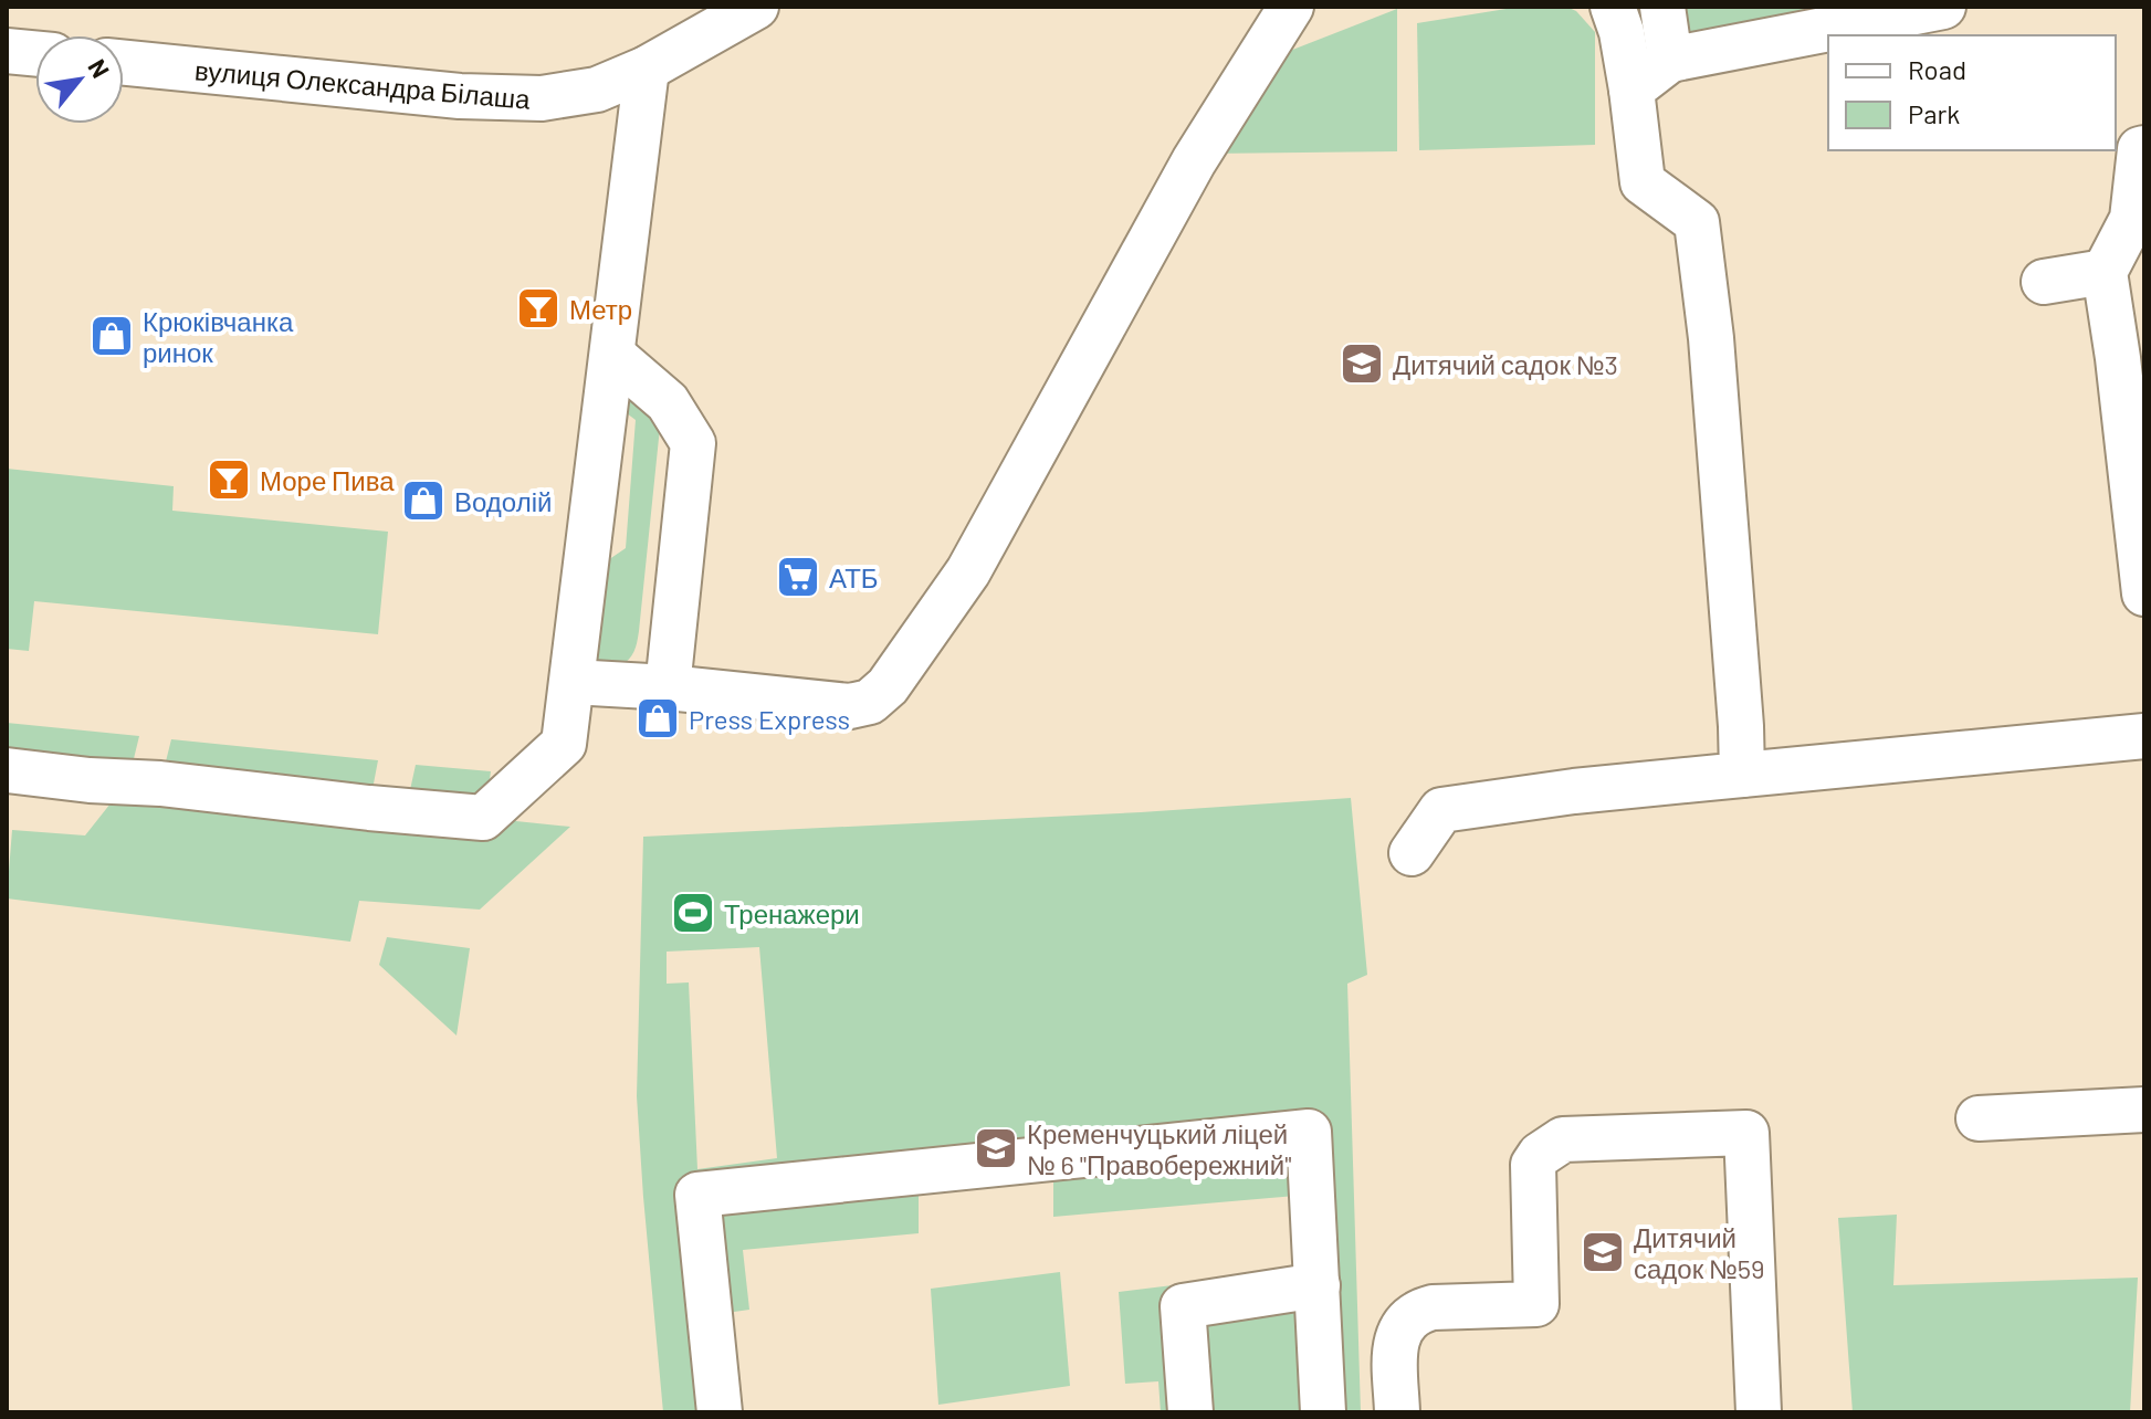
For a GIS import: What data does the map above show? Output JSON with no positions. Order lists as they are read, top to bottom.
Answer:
{
  "streets": {
    "street": ["вулиця Олександра Білаша"]
  },
  "places": {
    "bar": ["Метр", "Море Пива"],
    "shop": ["Крюківчанка ринок", "Водолій", "Press Express"],
    "school or university": ["Дитячий садок №3", "Кременчуцький ліцей № 6 \"Правобережний\"", "Дитячий садок №59"],
    "supermarket": ["АТБ"],
    "sports": ["Тренажери"]
  },
  "legend": ["Road", "Park"],
  "north": "top right"
}
